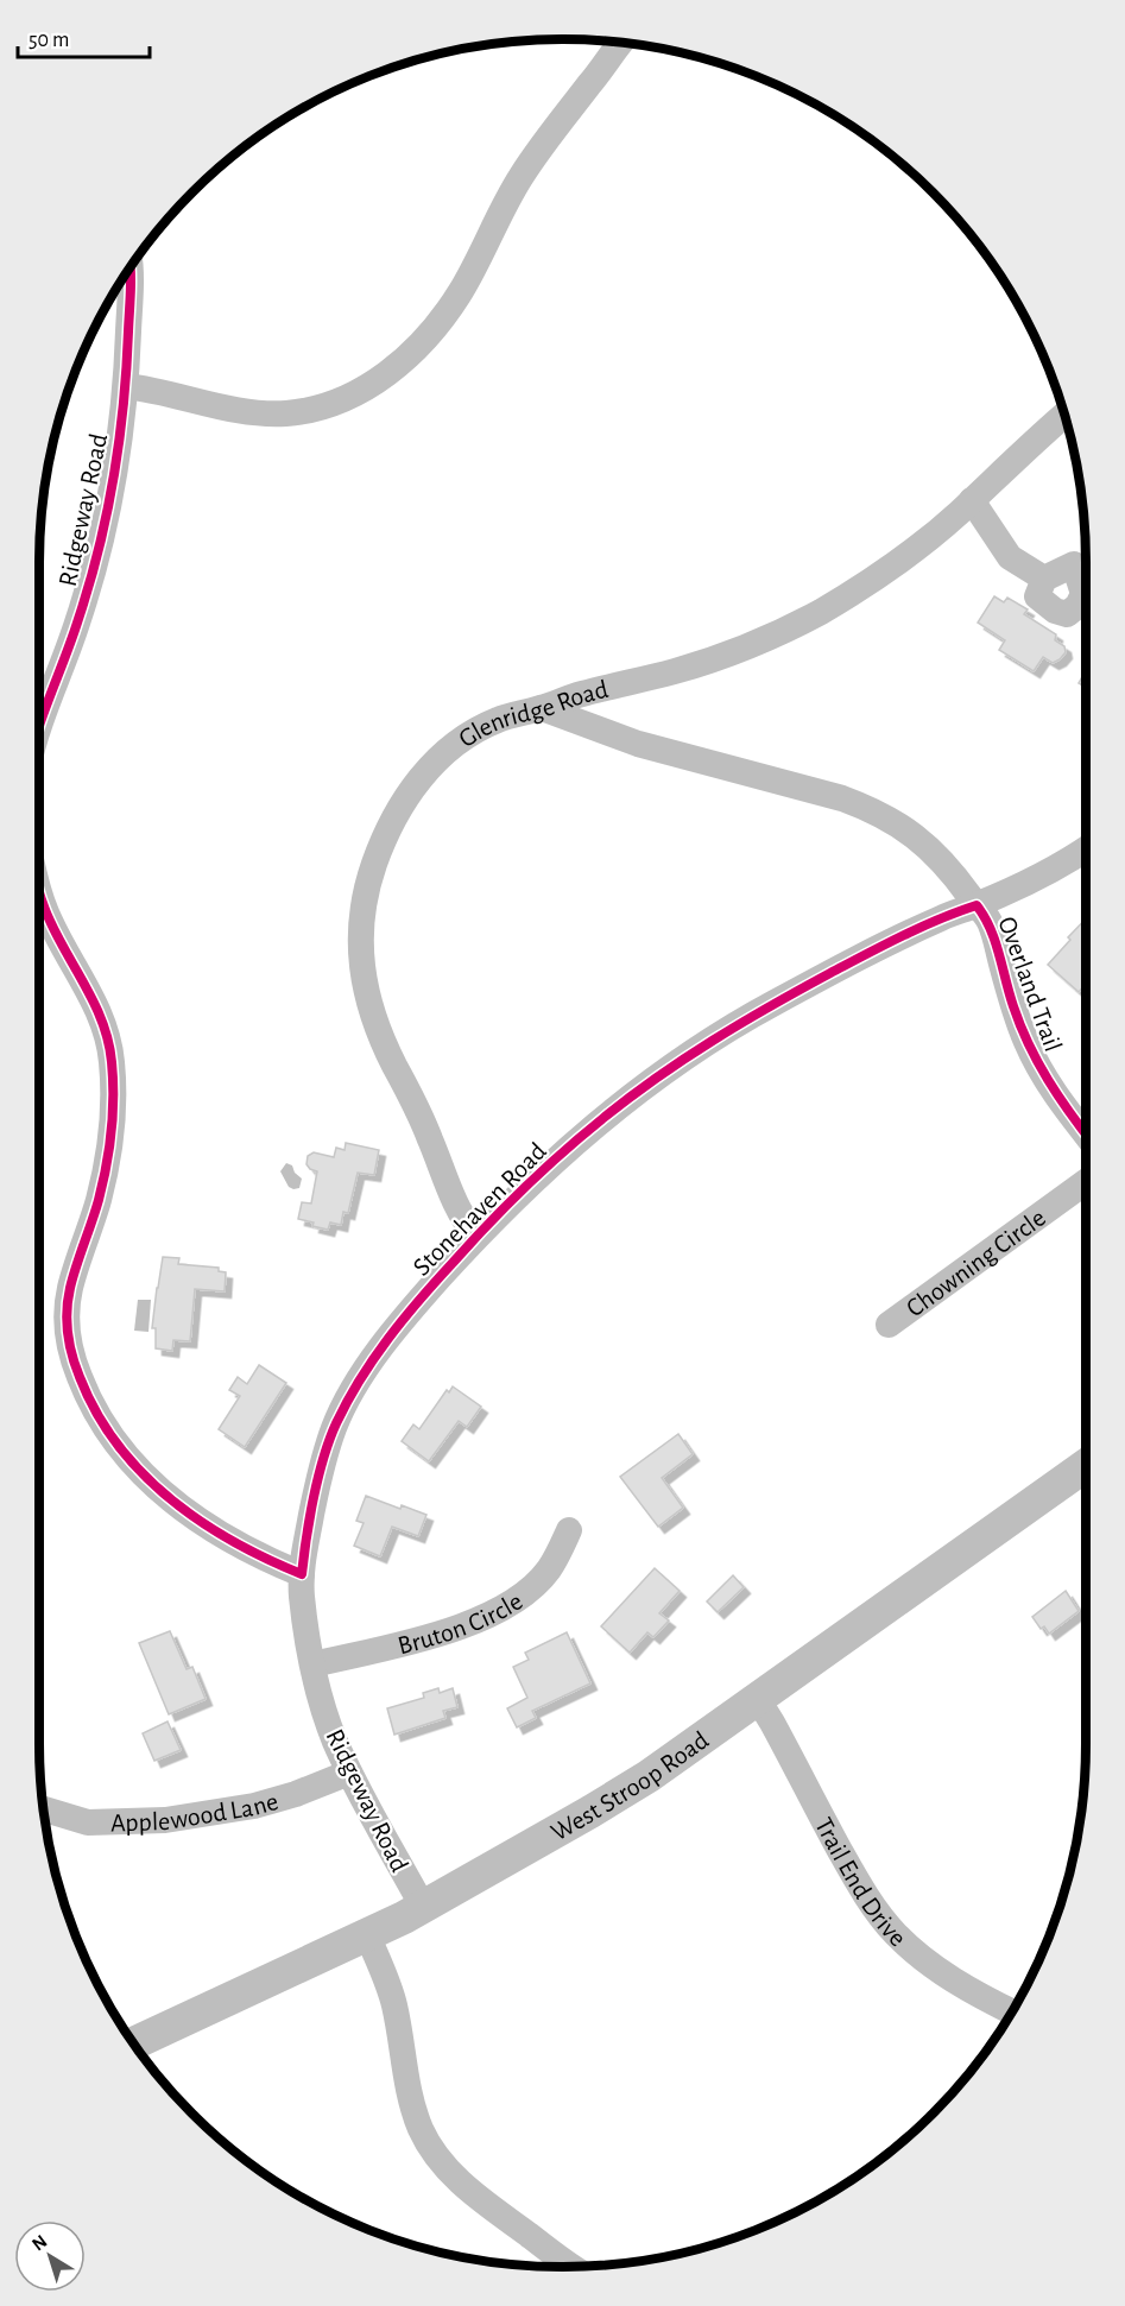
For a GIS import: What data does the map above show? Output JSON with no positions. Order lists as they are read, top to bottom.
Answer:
{
  "streets": {
    "main road": ["West Stroop Road"],
    "street": [
      "Ridgeway Road",
      "Glenridge Road",
      "Overland Trail",
      "Stonehaven Road",
      "Chowning Circle",
      "Bruton Circle",
      "Applewood Lane",
      "Trail End Drive"
    ]
  },
  "crossings": [
    ["Ridgeway Road", "Stonehaven Road"],
    ["Ridgeway Road", "Bruton Circle"],
    ["Ridgeway Road", "West Stroop Road"],
    ["Ridgeway Road", "Applewood Lane"],
    ["Glenridge Road", "Overland Trail"],
    ["Glenridge Road", "Stonehaven Road"],
    ["Overland Trail", "Stonehaven Road"],
    ["West Stroop Road", "Trail End Drive"]
  ],
  "scale_bar": "50 m",
  "north": "top left"
}
